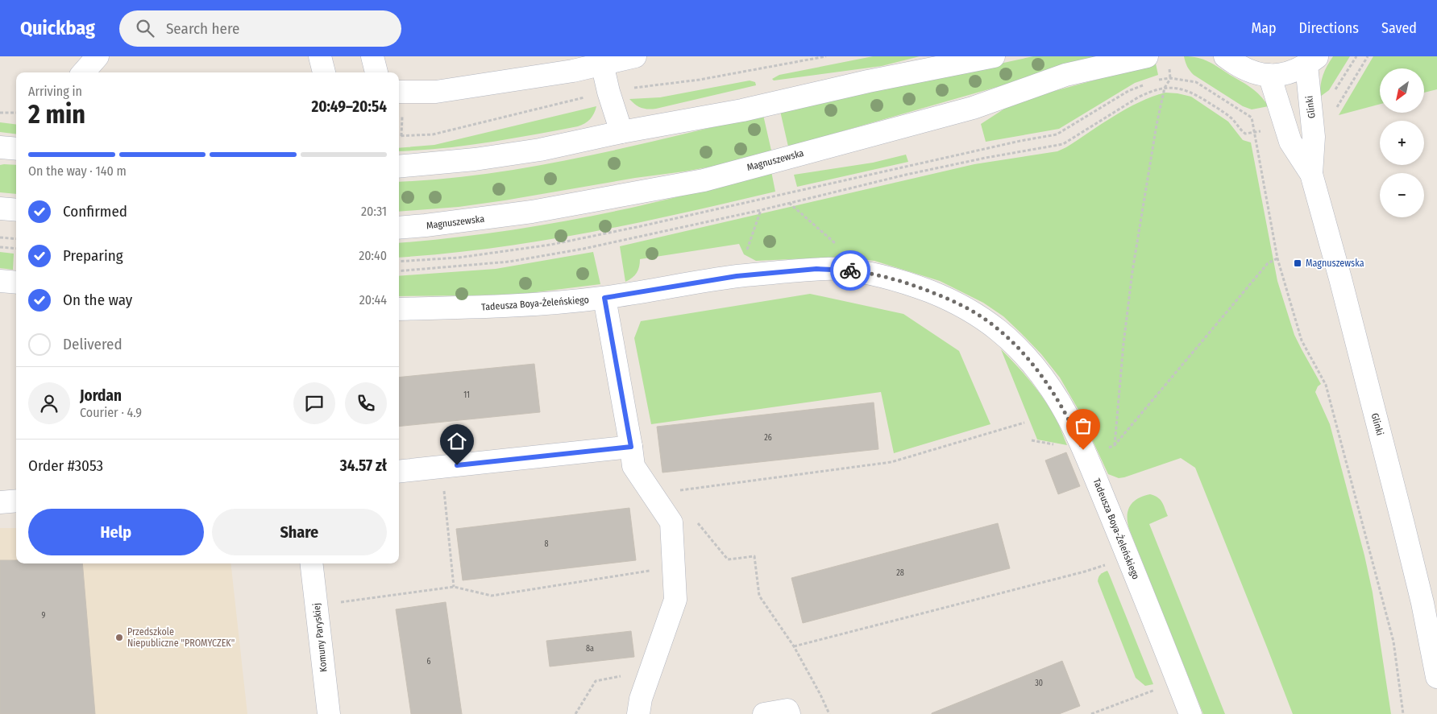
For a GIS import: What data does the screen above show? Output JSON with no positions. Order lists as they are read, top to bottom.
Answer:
{
  "streets": {
    "street": [
      "Glinki",
      "Magnuszewska",
      "Tadeusza Boya-Żeleńskiego",
      "Komuny Paryskiej"
    ]
  },
  "places": {
    "transit": ["Magnuszewska"],
    "other": ["Przedszkole Niepubliczne \"PROMYCZEK\""]
  },
  "house_numbers": [
    "11",
    "26",
    "8",
    "28",
    "9",
    "8a",
    "6",
    "30"
  ],
  "north": "bottom left",
  "page": {
    "header": "Quickbag",
    "search": "Search here",
    "nav": ["Map", "Directions", "Saved"],
    "map_buttons": ["+", "−"],
    "heading": ["2 min", "Arriving in", "20:49–20:54"],
    "panel": [
      "Jordan",
      "Courier · 4.9",
      "Order #3053",
      "34.57 zł"
    ],
    "bar": "On the way · 140 m",
    "list": [
      ["Confirmed", "20:31"],
      ["Preparing", "20:40"],
      ["On the way", "20:44"],
      "Delivered"
    ],
    "buttons": ["Help", "Share"]
  }
}
